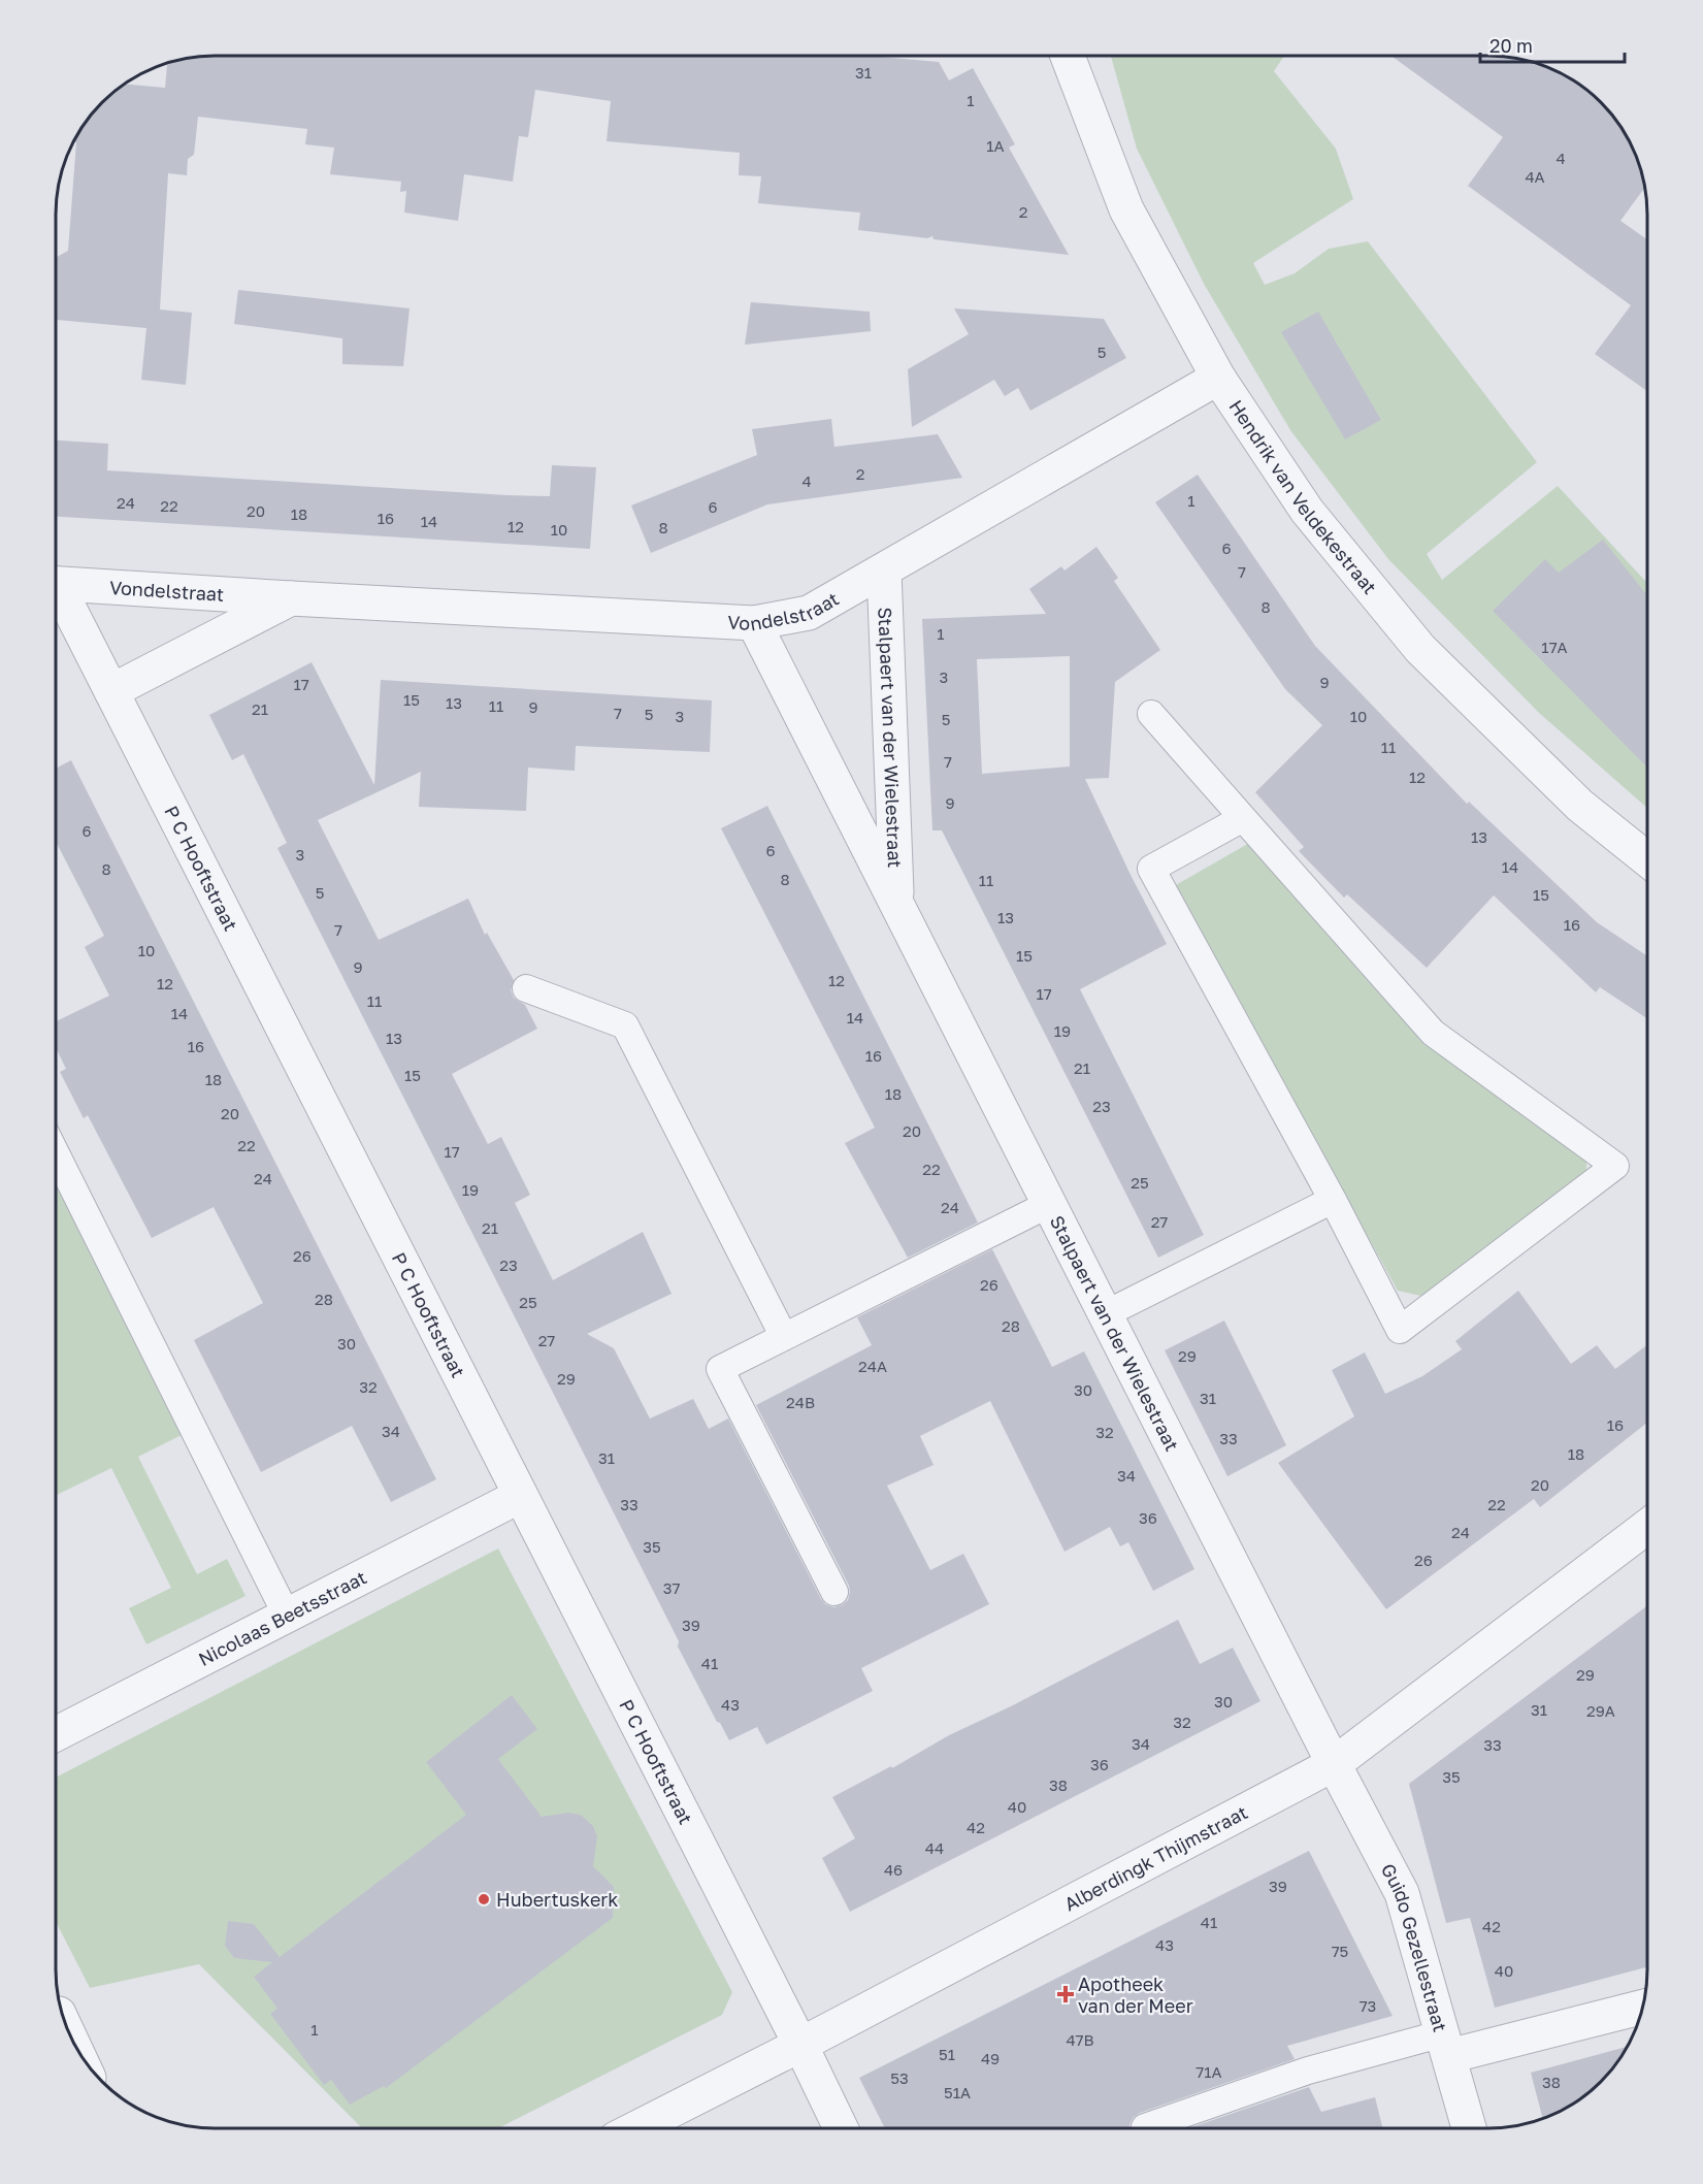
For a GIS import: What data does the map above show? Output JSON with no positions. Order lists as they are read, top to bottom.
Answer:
{
  "streets": {
    "street": [
      "Hendrik van Veldekestraat",
      "Vondelstraat",
      "Stalpaert van der Wielestraat",
      "P C Hooftstraat",
      "Nicolaas Beetsstraat",
      "Alberdingk Thijmstraat",
      "Guido Gezellestraat"
    ]
  },
  "crossings": [
    ["Hendrik van Veldekestraat", "Vondelstraat"],
    ["Vondelstraat", "Stalpaert van der Wielestraat"],
    ["Vondelstraat", "P C Hooftstraat"],
    ["Stalpaert van der Wielestraat", "Alberdingk Thijmstraat"],
    ["Stalpaert van der Wielestraat", "Guido Gezellestraat"],
    ["P C Hooftstraat", "Nicolaas Beetsstraat"],
    ["P C Hooftstraat", "Alberdingk Thijmstraat"],
    ["Alberdingk Thijmstraat", "Guido Gezellestraat"]
  ],
  "places": {
    "other": ["Hubertuskerk"],
    "health": ["Apotheek van der Meer"]
  },
  "house_numbers": [
    "31",
    "1",
    "1A",
    "4",
    "4A",
    "2",
    "5",
    "2",
    "4",
    "1",
    "24",
    "22",
    "6",
    "20",
    "18",
    "16",
    "14",
    "12",
    "8",
    "10",
    "6",
    "7",
    "8",
    "1",
    "17A",
    "3",
    "9",
    "17",
    "15",
    "13",
    "11",
    "9",
    "21",
    "7",
    "5",
    "3",
    "10",
    "5",
    "11",
    "7",
    "12",
    "9",
    "6",
    "13",
    "6",
    "3",
    "14",
    "8",
    "8",
    "11",
    "5",
    "15",
    "13",
    "16",
    "7",
    "10",
    "15",
    "9",
    "12",
    "12",
    "17",
    "11",
    "14",
    "14",
    "19",
    "13",
    "16",
    "16",
    "21",
    "15",
    "18",
    "18",
    "23",
    "20",
    "20",
    "22",
    "17",
    "22",
    "24",
    "25",
    "19",
    "24",
    "27",
    "21",
    "26",
    "23",
    "26",
    "28",
    "25",
    "28",
    "27",
    "30",
    "29",
    "24A",
    "29",
    "32",
    "30",
    "31",
    "24B",
    "16",
    "34",
    "32",
    "33",
    "18",
    "31",
    "34",
    "20",
    "33",
    "22",
    "36",
    "24",
    "35",
    "26",
    "37",
    "39",
    "41",
    "29",
    "30",
    "43",
    "31",
    "29A",
    "32",
    "34",
    "33",
    "36",
    "35",
    "38",
    "40",
    "42",
    "44",
    "46",
    "39",
    "41",
    "42",
    "43",
    "75",
    "40",
    "73",
    "1",
    "47B",
    "51",
    "49",
    "71A",
    "53",
    "38",
    "51A"
  ],
  "scale_bar": "20 m"
}
